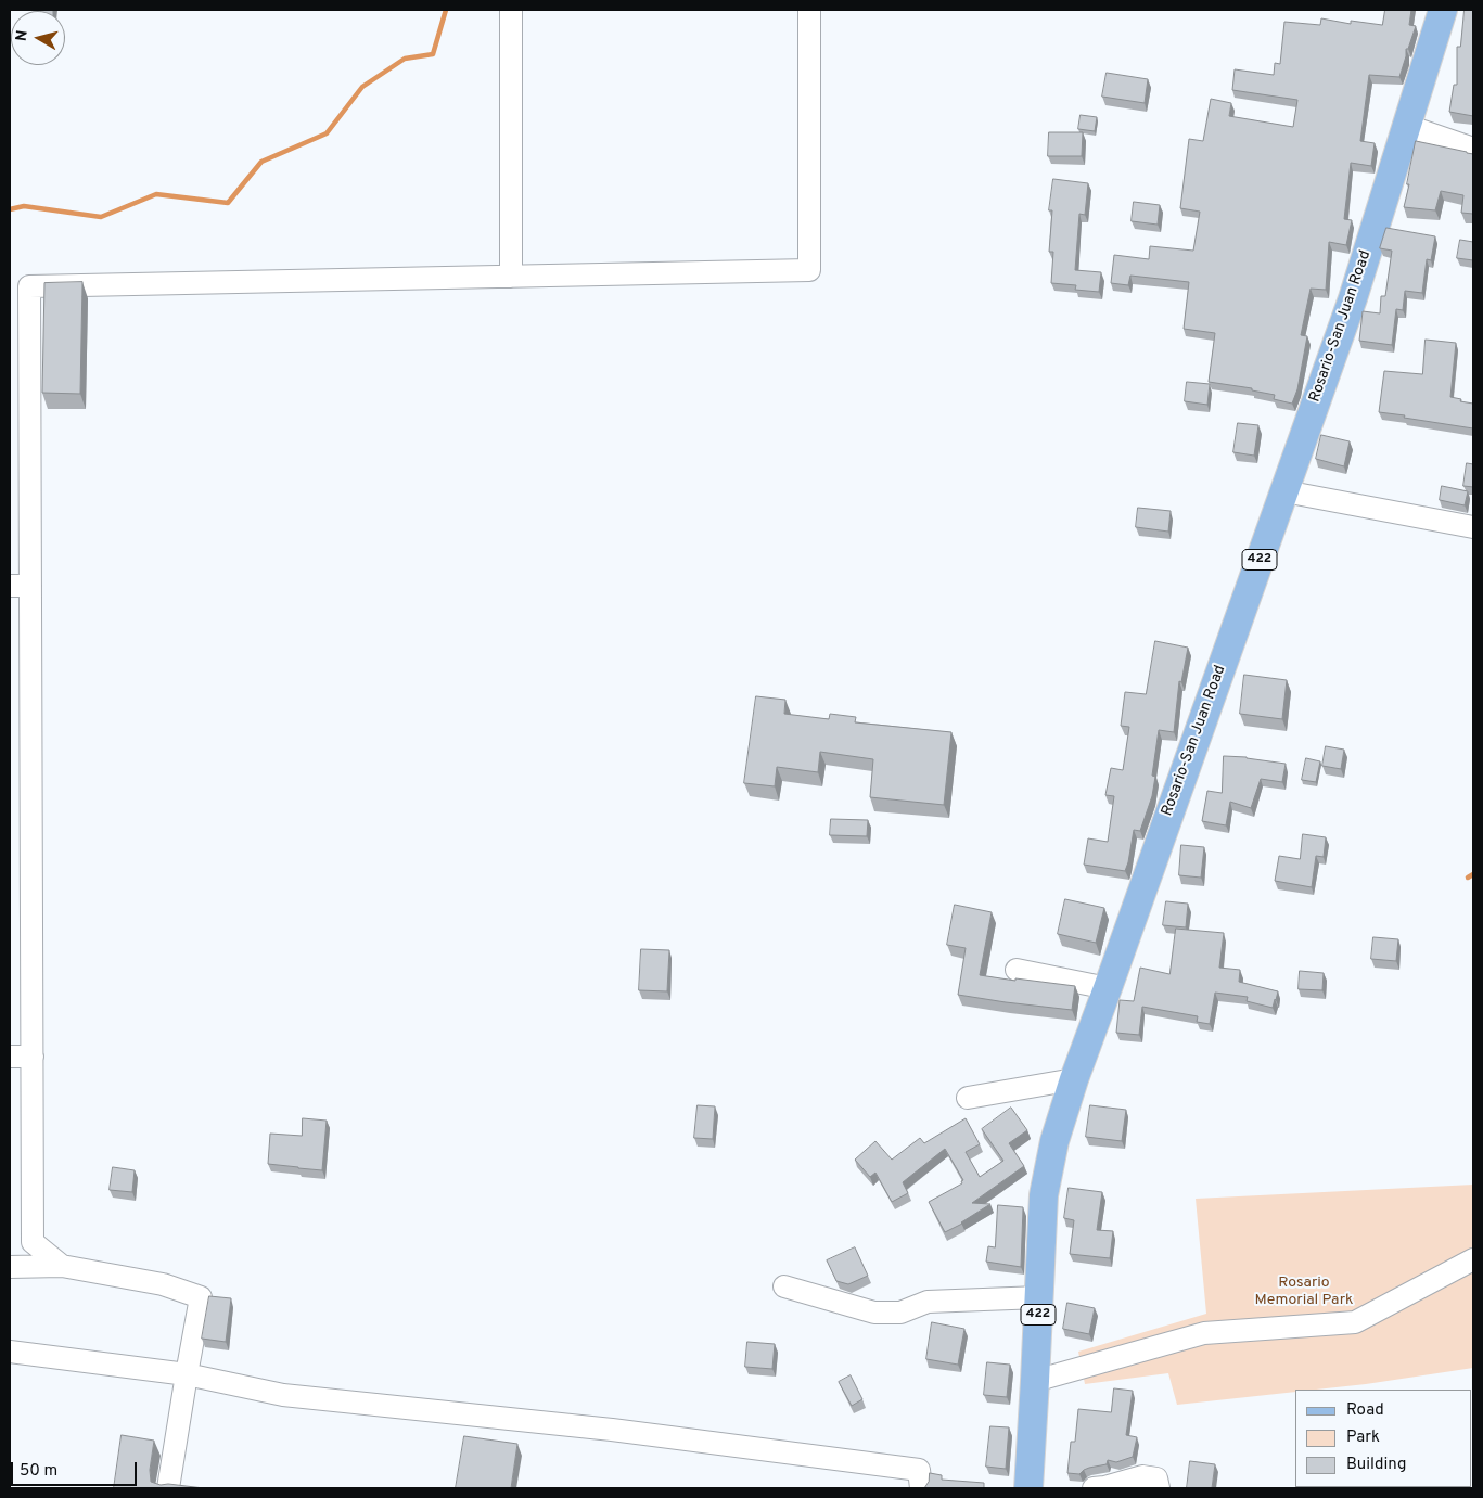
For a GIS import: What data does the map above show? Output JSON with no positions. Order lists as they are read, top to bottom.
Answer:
{
  "streets": {
    "main road": ["Rosario-San Juan Road", "422"]
  },
  "parks": ["Rosario Memorial Park"],
  "legend": ["Road", "Park", "Building"],
  "scale_bar": "50 m",
  "north": "left"
}
